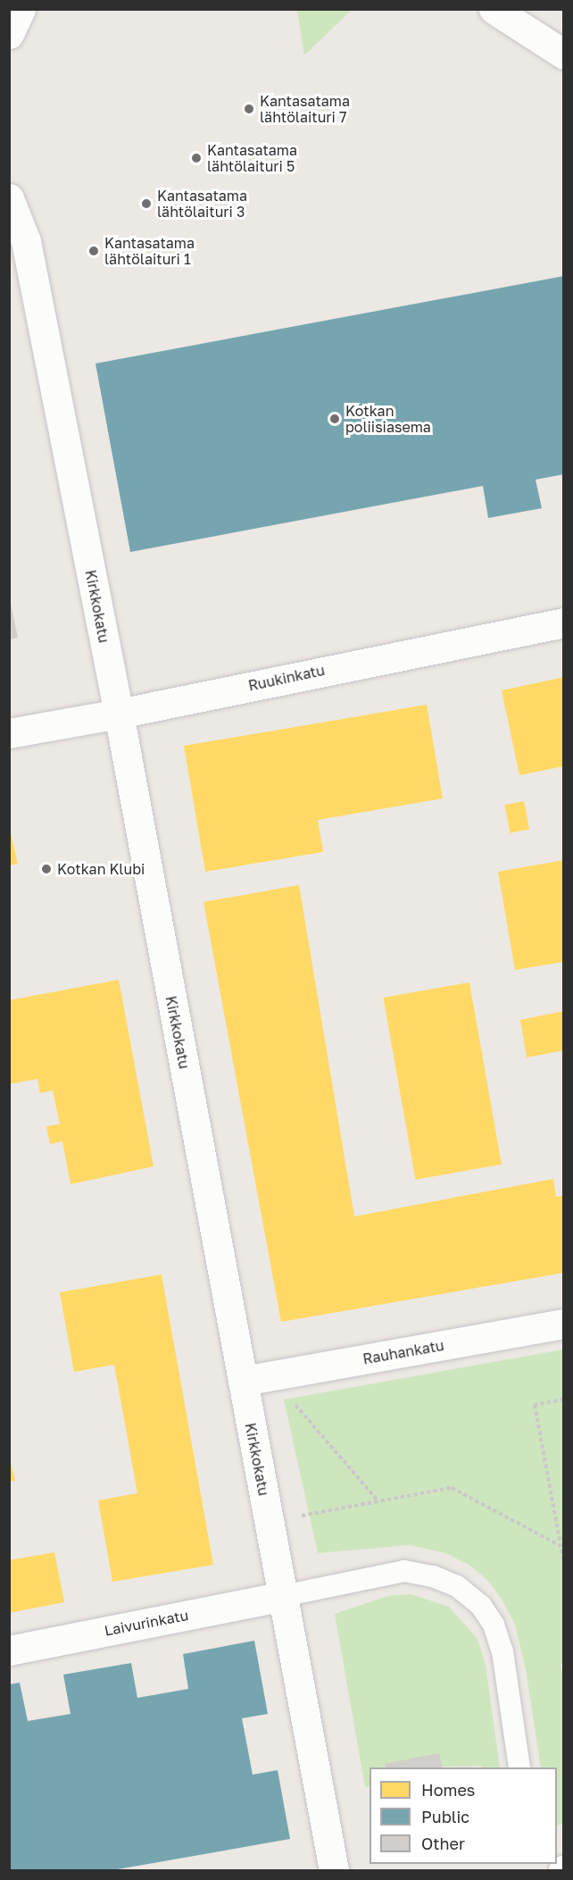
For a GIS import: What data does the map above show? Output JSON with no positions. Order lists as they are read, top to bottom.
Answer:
{
  "streets": {
    "main road": [
      "Kirkkokatu",
      "Ruukinkatu",
      "Rauhankatu",
      "Laivurinkatu"
    ]
  },
  "crossings": [
    ["Kirkkokatu", "Ruukinkatu"],
    ["Kirkkokatu", "Rauhankatu"],
    ["Kirkkokatu", "Laivurinkatu"]
  ],
  "places": [
    "Kantasatama lähtölaituri 7",
    "Kantasatama lähtölaituri 5",
    "Kantasatama lähtölaituri 3",
    "Kantasatama lähtölaituri 1",
    "Kotkan poliisiasema",
    "Kotkan Klubi"
  ],
  "legend": ["Homes", "Public", "Other"]
}
